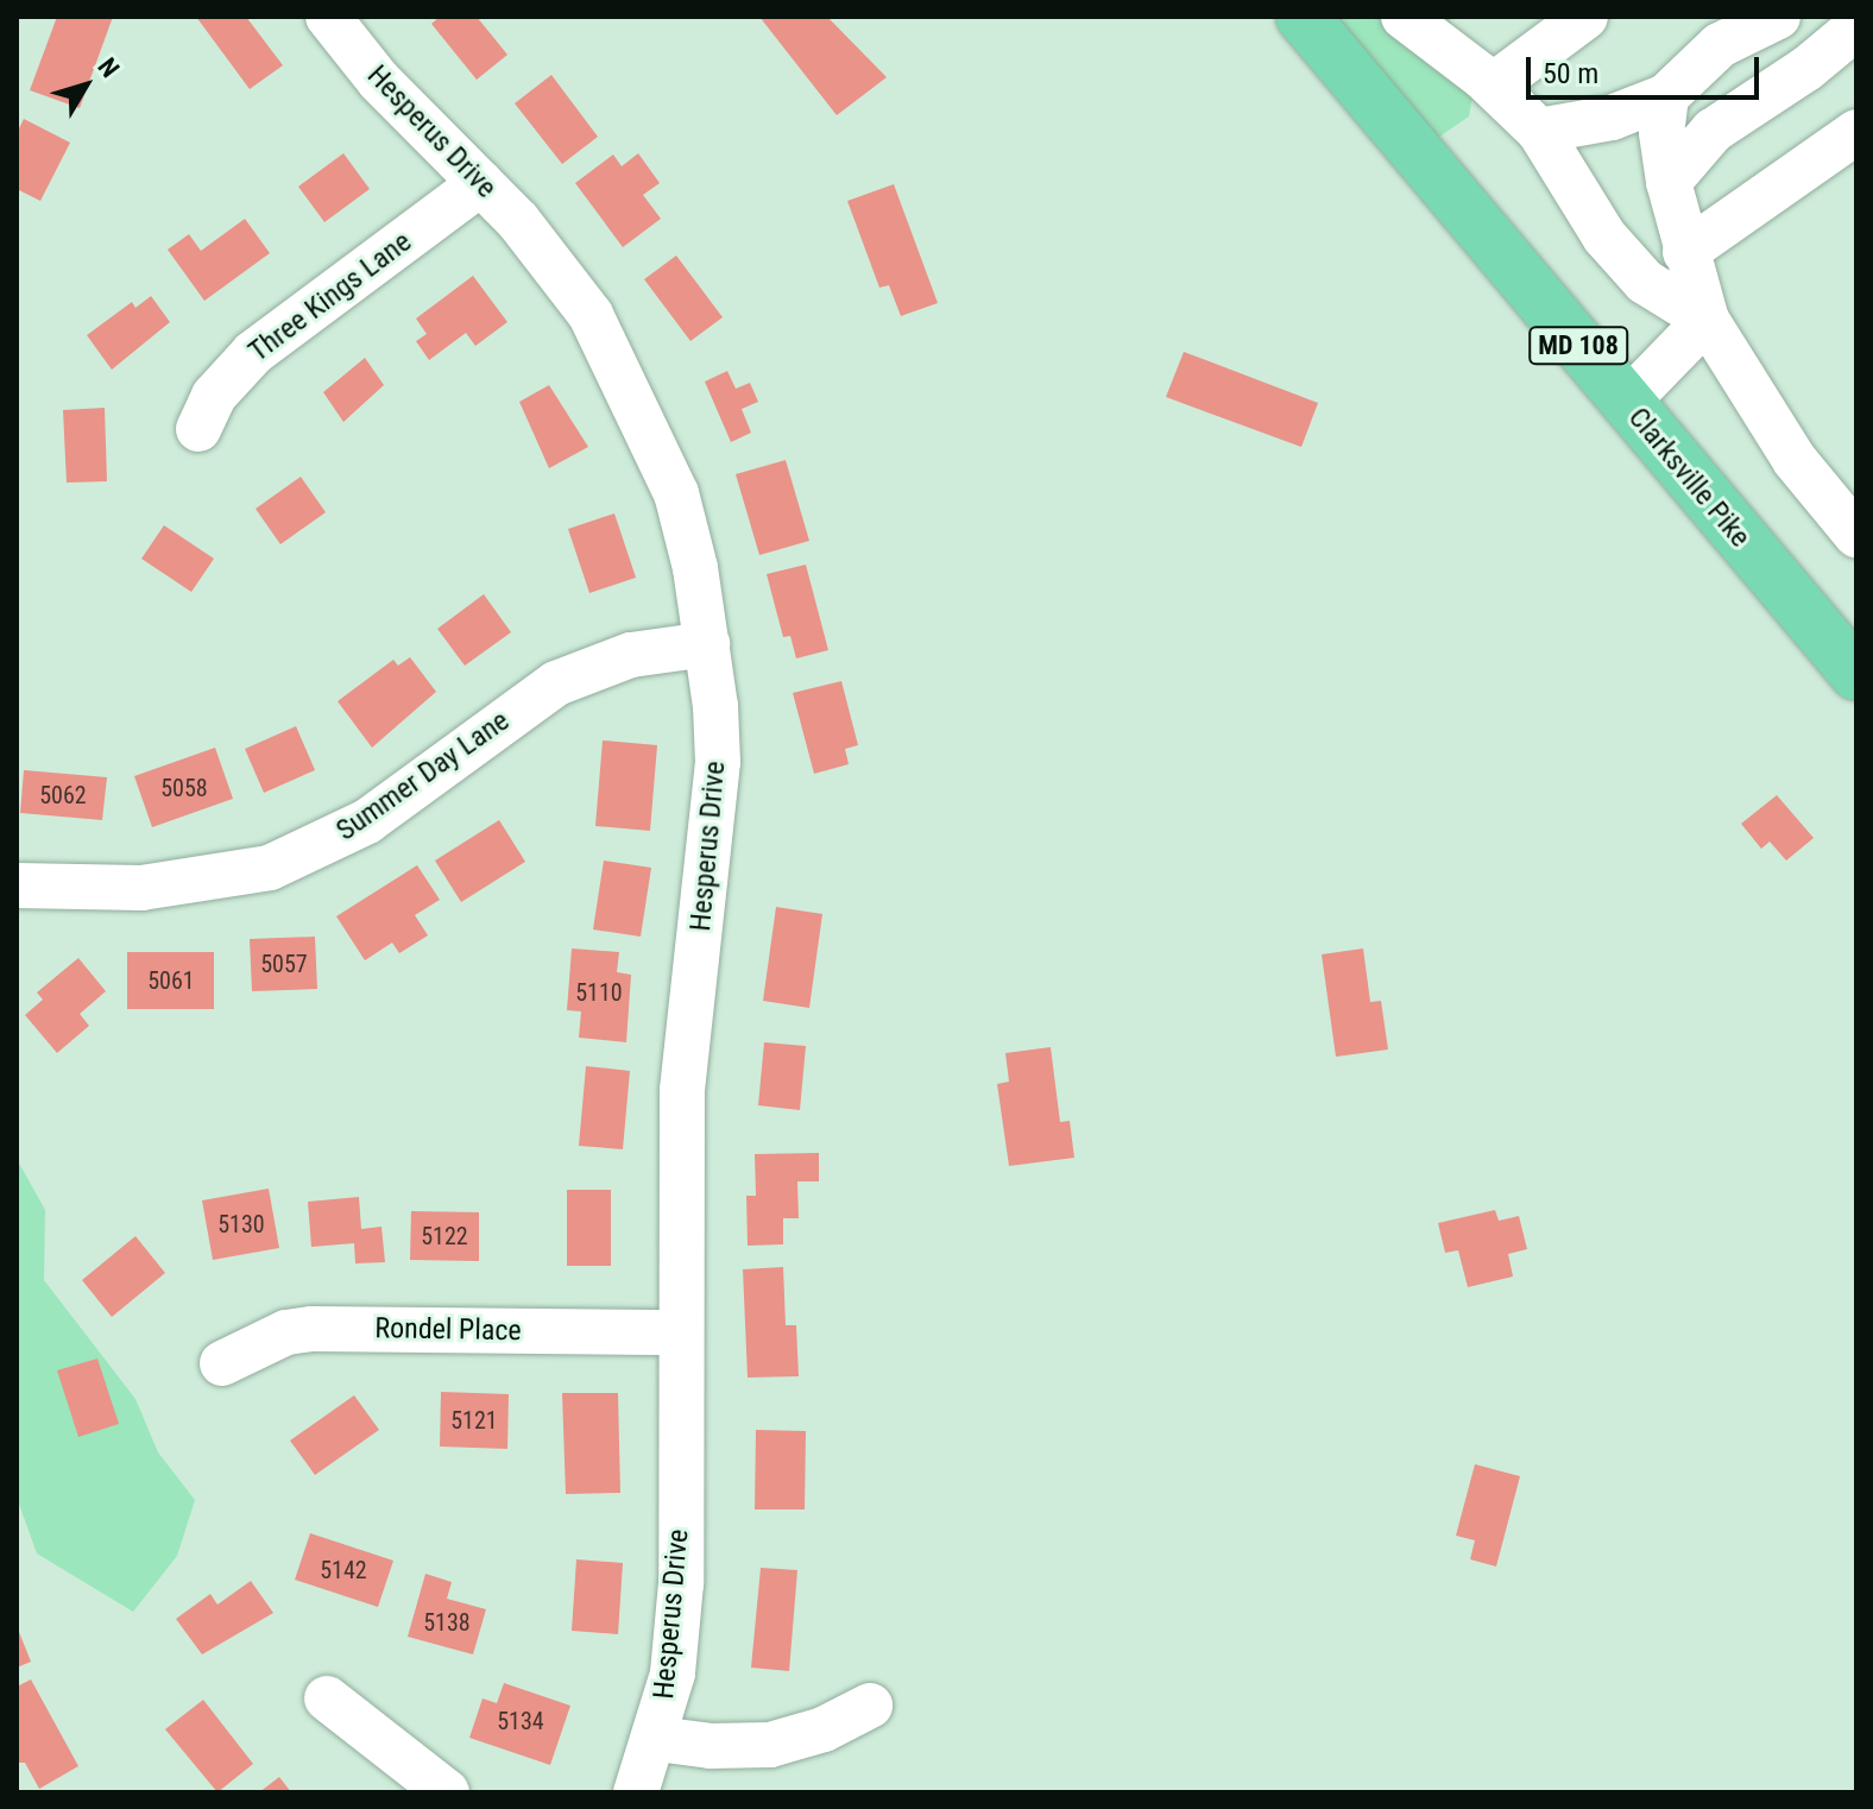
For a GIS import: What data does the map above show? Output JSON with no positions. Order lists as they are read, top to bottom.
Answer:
{
  "streets": {
    "main road": ["MD 108", "Clarksville Pike"],
    "street": [
      "Hesperus Drive",
      "Three Kings Lane",
      "Summer Day Lane",
      "Rondel Place"
    ]
  },
  "crossings": [
    ["Hesperus Drive", "Three Kings Lane"],
    ["Hesperus Drive", "Summer Day Lane"],
    ["Hesperus Drive", "Rondel Place"]
  ],
  "house_numbers": [
    "5058",
    "5062",
    "5057",
    "5061",
    "5110",
    "5130",
    "5122",
    "5121",
    "5142",
    "5138",
    "5134"
  ],
  "scale_bar": "50 m",
  "north": "top right"
}
